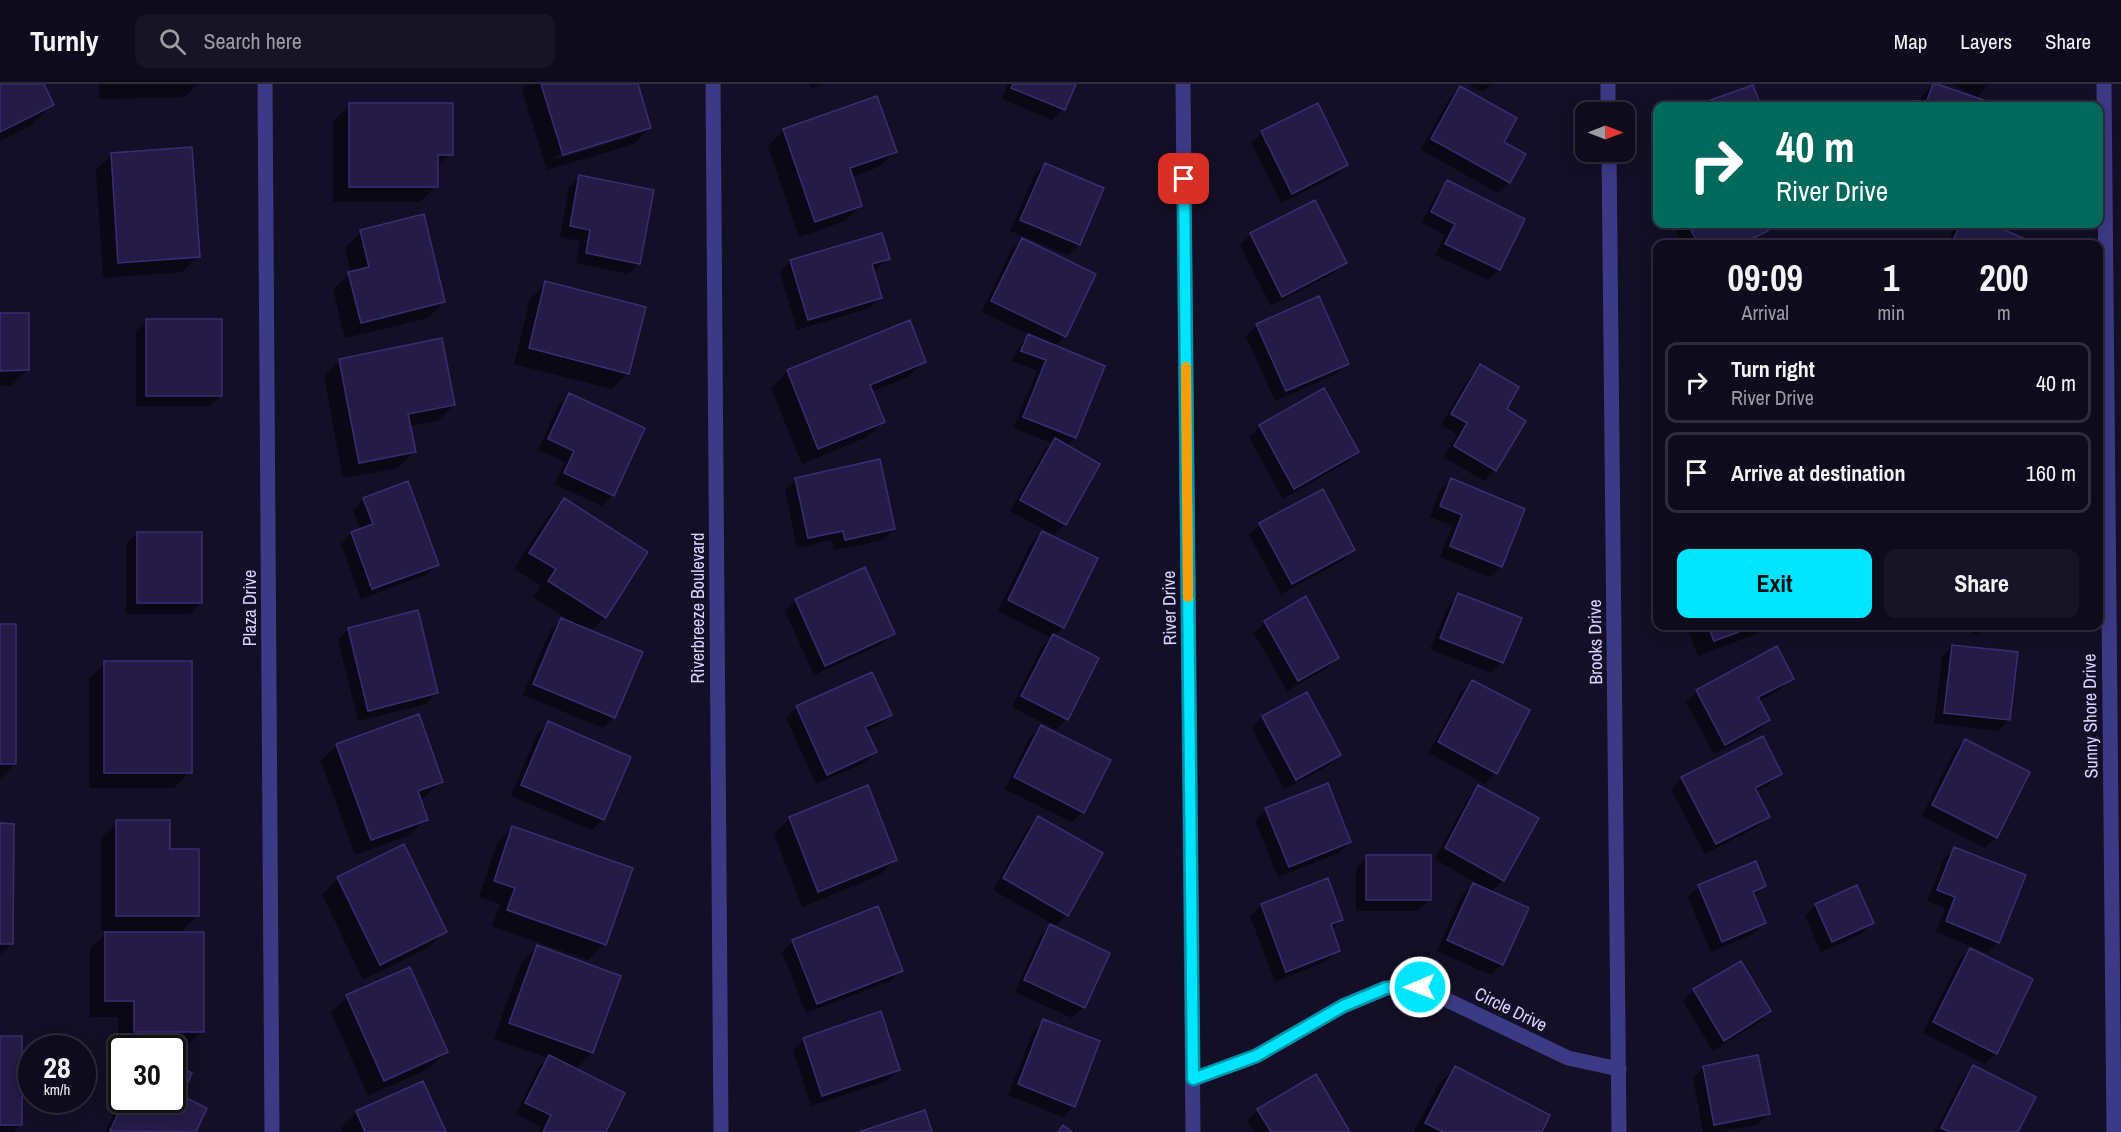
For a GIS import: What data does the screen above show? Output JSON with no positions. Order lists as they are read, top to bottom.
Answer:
{
  "streets": {
    "street": [
      "Plaza Drive",
      "Riverbreeze Boulevard",
      "River Drive",
      "Brooks Drive",
      "Sunny Shore Drive",
      "Circle Drive"
    ]
  },
  "crossings": [
    ["River Drive", "Circle Drive"],
    ["Brooks Drive", "Circle Drive"]
  ],
  "north": "right",
  "page": {
    "header": "Turnly",
    "search": "Search here",
    "nav": ["Map", "Layers", "Share"],
    "turn": ["40 m", "River Drive"],
    "eta": [
      "09:09",
      "Arrival",
      "1",
      "min",
      "200",
      "m"
    ],
    "list": [
      {
        "name": "Turn right",
        "note": "River Drive",
        "value": "40 m"
      },
      {
        "name": "Arrive at destination",
        "value": "160 m"
      }
    ],
    "buttons": ["Exit", "Share"],
    "speed": "28 km/h",
    "limit": "30"
  }
}
